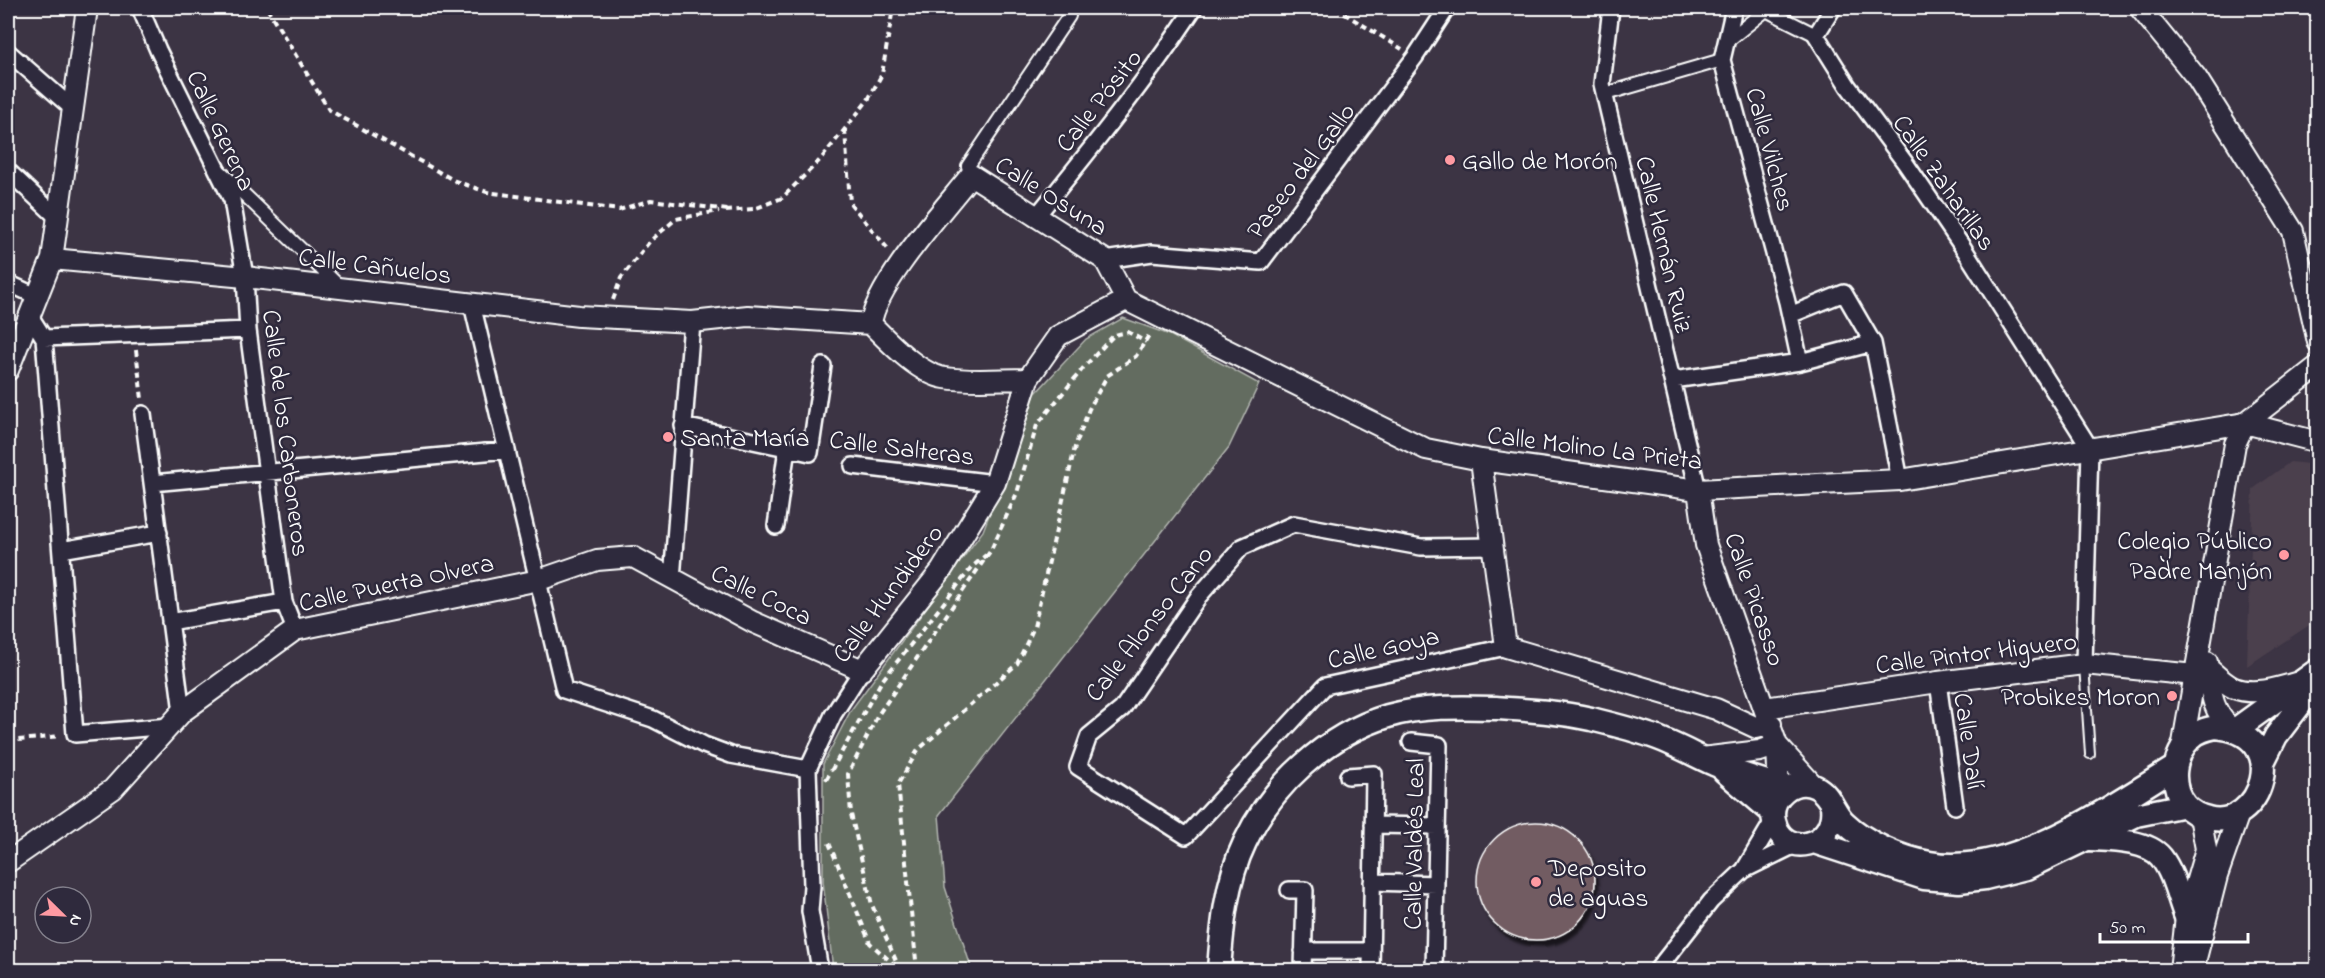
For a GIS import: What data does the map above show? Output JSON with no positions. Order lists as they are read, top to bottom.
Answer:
{
  "streets": {
    "street": [
      "Calle Pósito",
      "Calle Gerena",
      "Calle Vilches",
      "Paseo del Gallo",
      "Calle Zaharillas",
      "Calle Osuna",
      "Calle Hernán Ruiz",
      "Calle Cañuelos",
      "Calle de los Carboneros",
      "Calle Salteras",
      "Calle Molino La Prieta",
      "Calle Puerta Olvera",
      "Calle Hundidero",
      "Calle Coca",
      "Calle Picasso",
      "Calle Alonso Cano",
      "Calle Goya",
      "Calle Pintor Higuero",
      "Calle Dalí",
      "Calle Valdés Leal"
    ]
  },
  "crossings": [
    ["Calle Pósito", "Calle Osuna"],
    ["Calle Gerena", "Calle Cañuelos"],
    ["Calle Gerena", "Calle de los Carboneros"],
    ["Paseo del Gallo", "Calle Osuna"],
    ["Calle Zaharillas", "Calle Molino La Prieta"],
    ["Calle Hernán Ruiz", "Calle Molino La Prieta"],
    ["Calle Hernán Ruiz", "Calle Picasso"],
    ["Calle Cañuelos", "Calle de los Carboneros"],
    ["Calle de los Carboneros", "Calle Puerta Olvera"],
    ["Calle Salteras", "Calle Hundidero"],
    ["Calle Molino La Prieta", "Calle Hundidero"],
    ["Calle Molino La Prieta", "Calle Picasso"],
    ["Calle Puerta Olvera", "Calle Coca"],
    ["Calle Hundidero", "Calle Coca"],
    ["Calle Picasso", "Calle Goya"],
    ["Calle Picasso", "Calle Pintor Higuero"],
    ["Calle Alonso Cano", "Calle Goya"],
    ["Calle Goya", "Calle Pintor Higuero"],
    ["Calle Pintor Higuero", "Calle Dalí"]
  ],
  "places": [
    "Gallo de Morón",
    "Santa María",
    "Colegio Público Padre Manjón",
    "Probikes Moron",
    "Deposito de aguas"
  ],
  "scale_bar": "50 m",
  "north": "bottom right"
}
